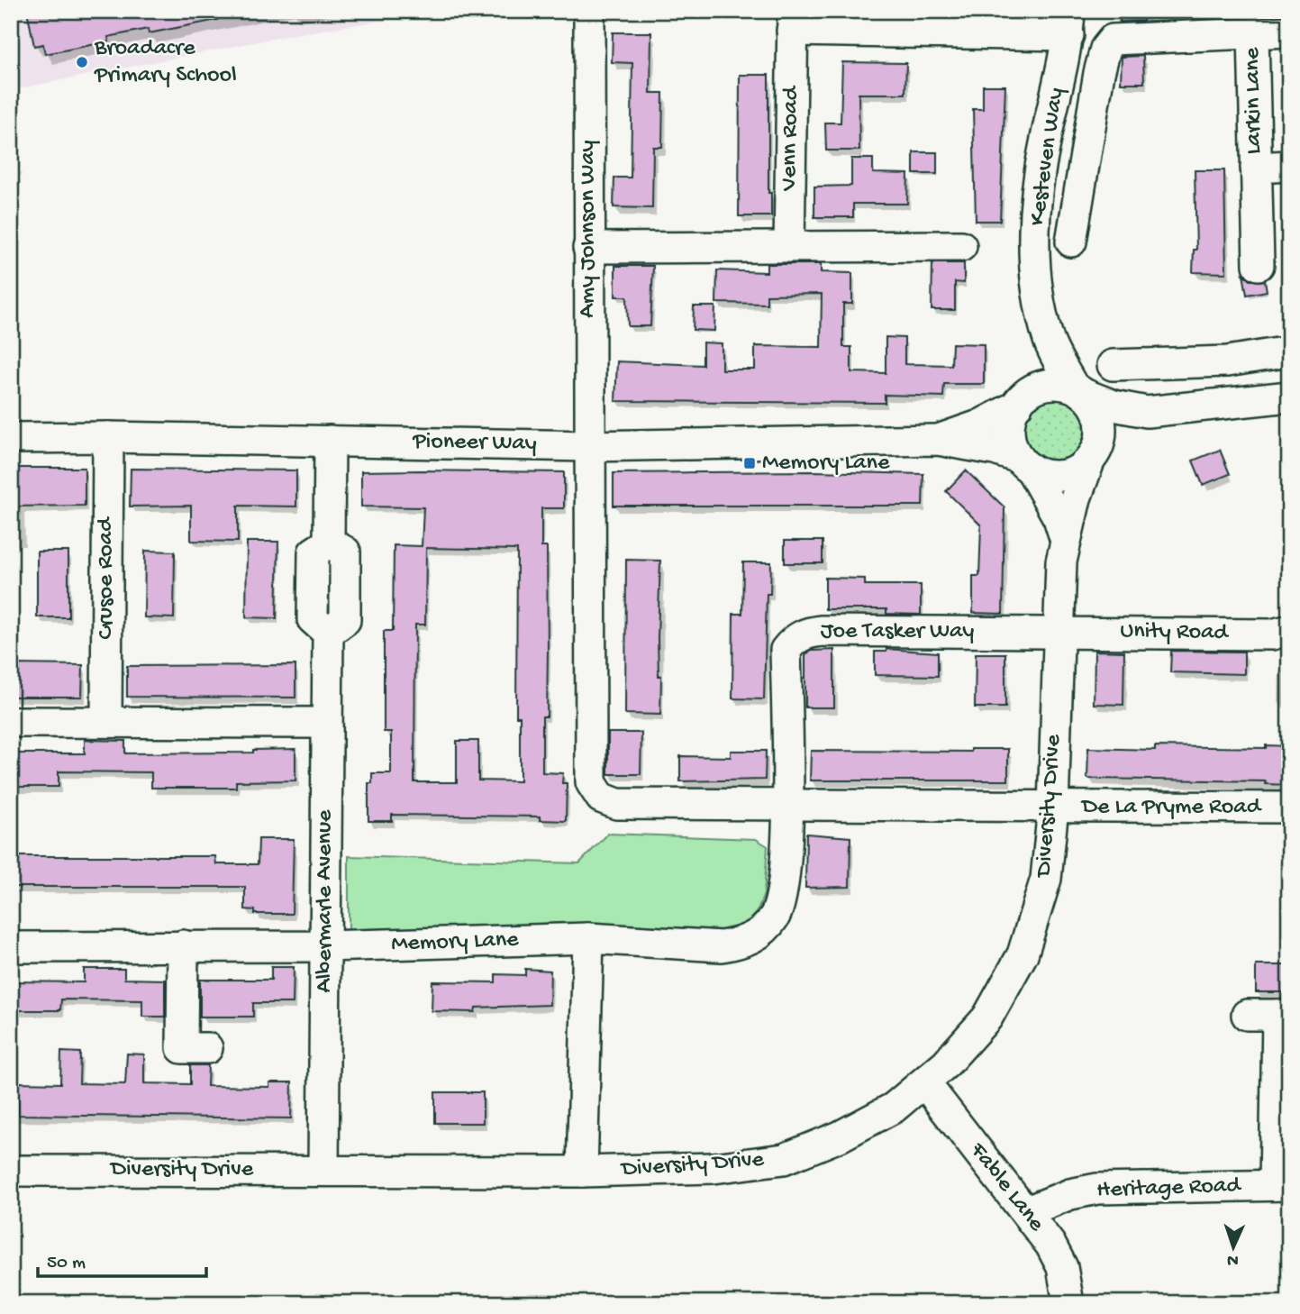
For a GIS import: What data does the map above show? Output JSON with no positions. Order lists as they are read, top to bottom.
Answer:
{
  "streets": {
    "street": [
      "Larkin Lane",
      "Venn Road",
      "Kesteven Way",
      "Amy Johnson Way",
      "Pioneer Way",
      "Crusoe Road",
      "Joe Tasker Way",
      "Unity Road",
      "Diversity Drive",
      "De La Pryme Road",
      "Albermarle Avenue",
      "Memory Lane",
      "Fable Lane",
      "Heritage Road"
    ]
  },
  "crossings": [
    ["Venn Road", "Kesteven Way"],
    ["Kesteven Way", "Pioneer Way"],
    ["Kesteven Way", "Diversity Drive"],
    ["Amy Johnson Way", "Pioneer Way"],
    ["Pioneer Way", "Crusoe Road"],
    ["Pioneer Way", "Diversity Drive"],
    ["Pioneer Way", "Albermarle Avenue"],
    ["Joe Tasker Way", "Unity Road"],
    ["Joe Tasker Way", "Diversity Drive"],
    ["Joe Tasker Way", "Memory Lane"],
    ["Unity Road", "Diversity Drive"],
    ["Diversity Drive", "De La Pryme Road"],
    ["Diversity Drive", "Albermarle Avenue"],
    ["Diversity Drive", "Fable Lane"],
    ["Albermarle Avenue", "Memory Lane"],
    ["Fable Lane", "Heritage Road"]
  ],
  "places": {
    "other": ["Broadacre Primary School"],
    "transit": ["Memory Lane"]
  },
  "scale_bar": "50 m",
  "north": "bottom"
}
